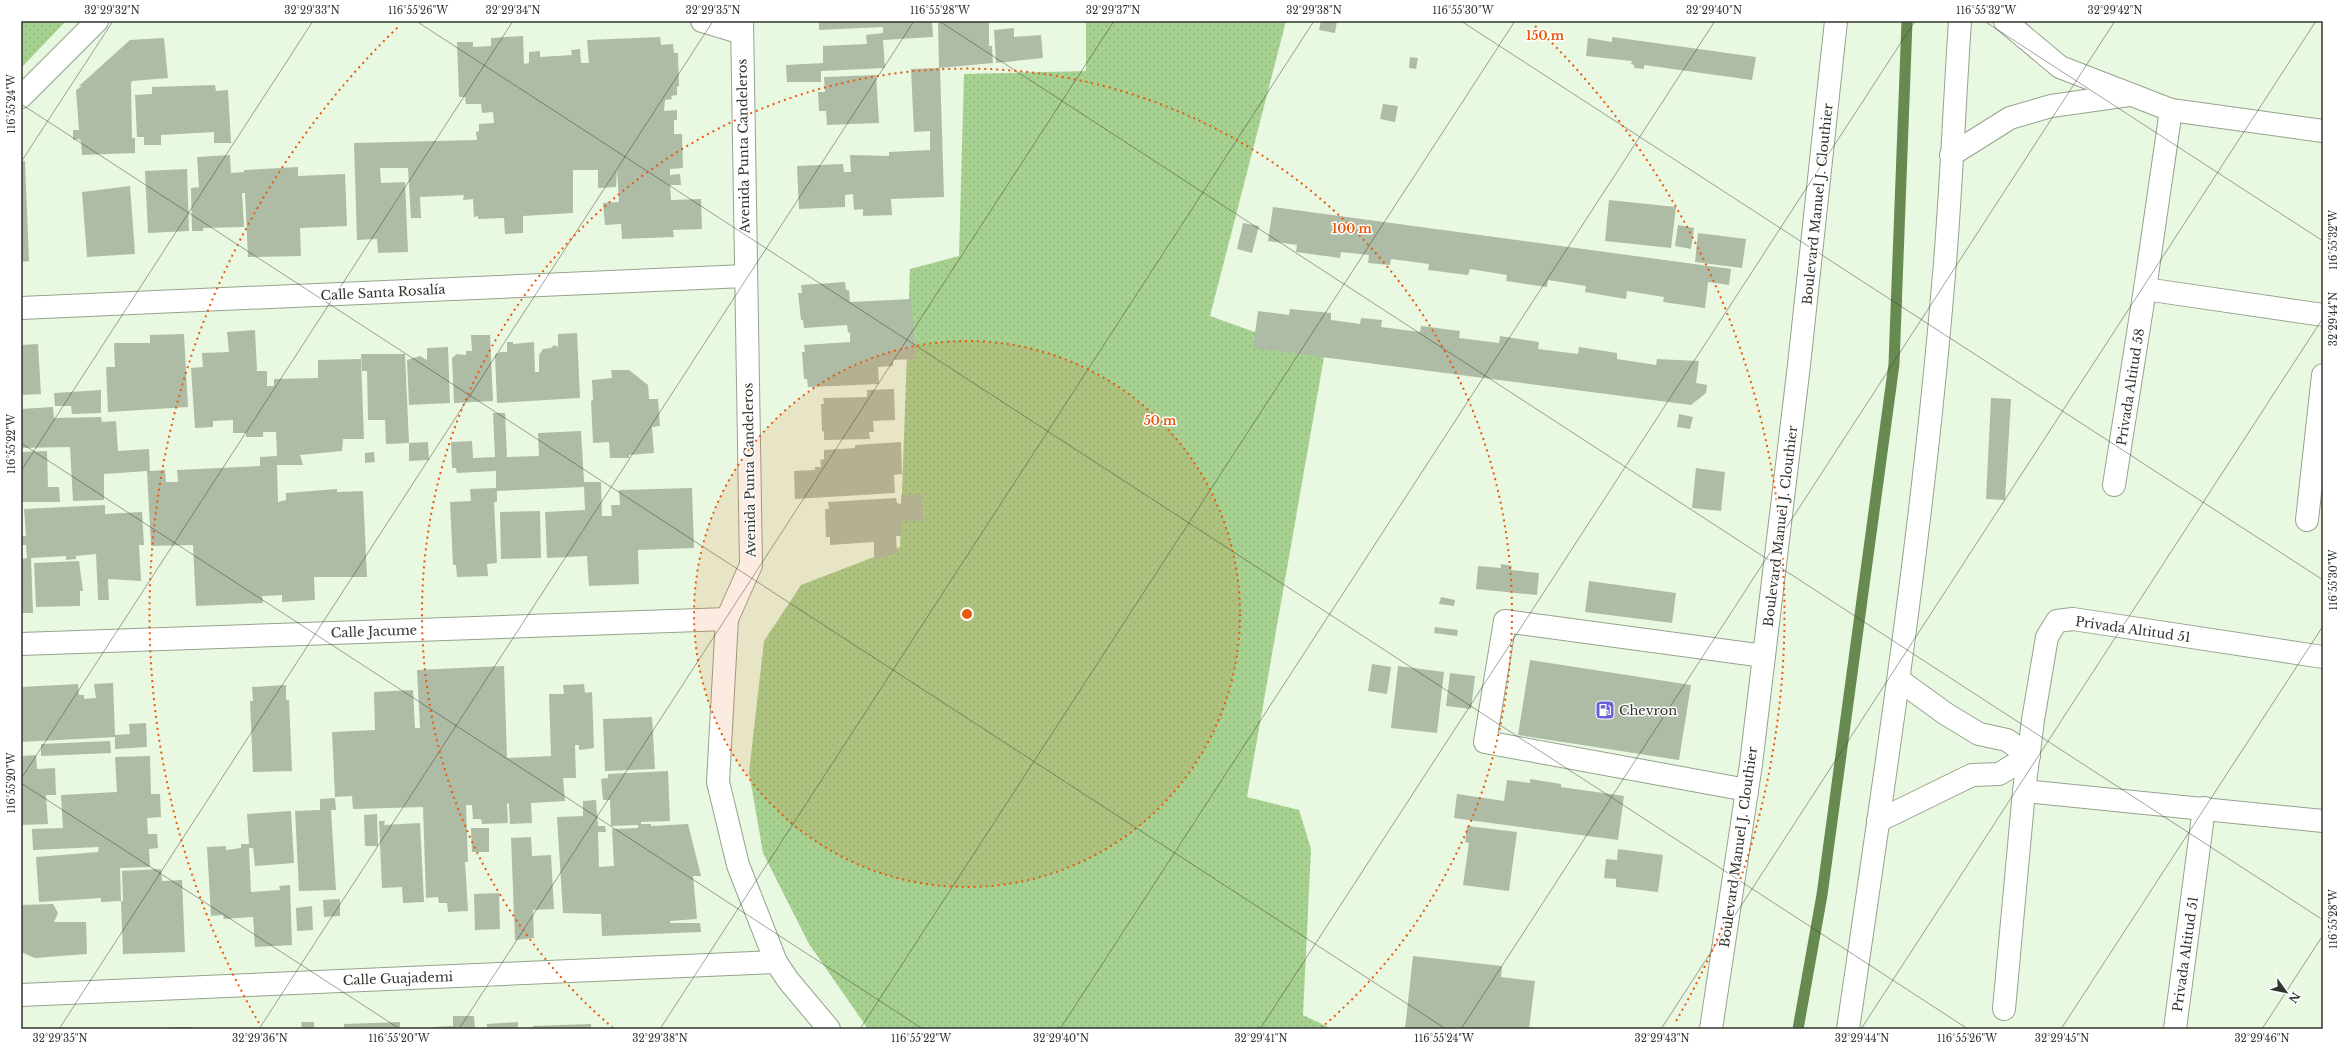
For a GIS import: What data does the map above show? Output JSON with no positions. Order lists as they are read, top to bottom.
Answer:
{
  "streets": {
    "street": [
      "Avenida Punta Candeleros",
      "Boulevard Manuel J. Clouthier",
      "Calle Santa Rosalía",
      "Privada Altitud 58",
      "Privada Altitud 51",
      "Calle Jacume",
      "Calle Guajademi"
    ]
  },
  "crossings": [
    ["Avenida Punta Candeleros", "Calle Santa Rosalía"],
    ["Avenida Punta Candeleros", "Calle Jacume"],
    ["Avenida Punta Candeleros", "Calle Guajademi"]
  ],
  "places": {
    "fuel station": ["Chevron"]
  },
  "north": "bottom right",
  "coordinates": [
    "32°29'32\"N",
    "32°29'33\"N",
    "116°55'26\"W",
    "32°29'34\"N",
    "32°29'35\"N",
    "116°55'28\"W",
    "32°29'37\"N",
    "32°29'38\"N",
    "116°55'30\"W",
    "32°29'40\"N",
    "116°55'32\"W",
    "32°29'42\"N",
    "116°55'24\"W",
    "32°29'44\"N",
    "116°55'22\"W",
    "116°55'20\"W",
    "32°29'36\"N",
    "32°29'41\"N",
    "32°29'43\"N",
    "32°29'45\"N",
    "32°29'46\"N"
  ],
  "rings": ["150 m", "100 m", "50 m"]
}
